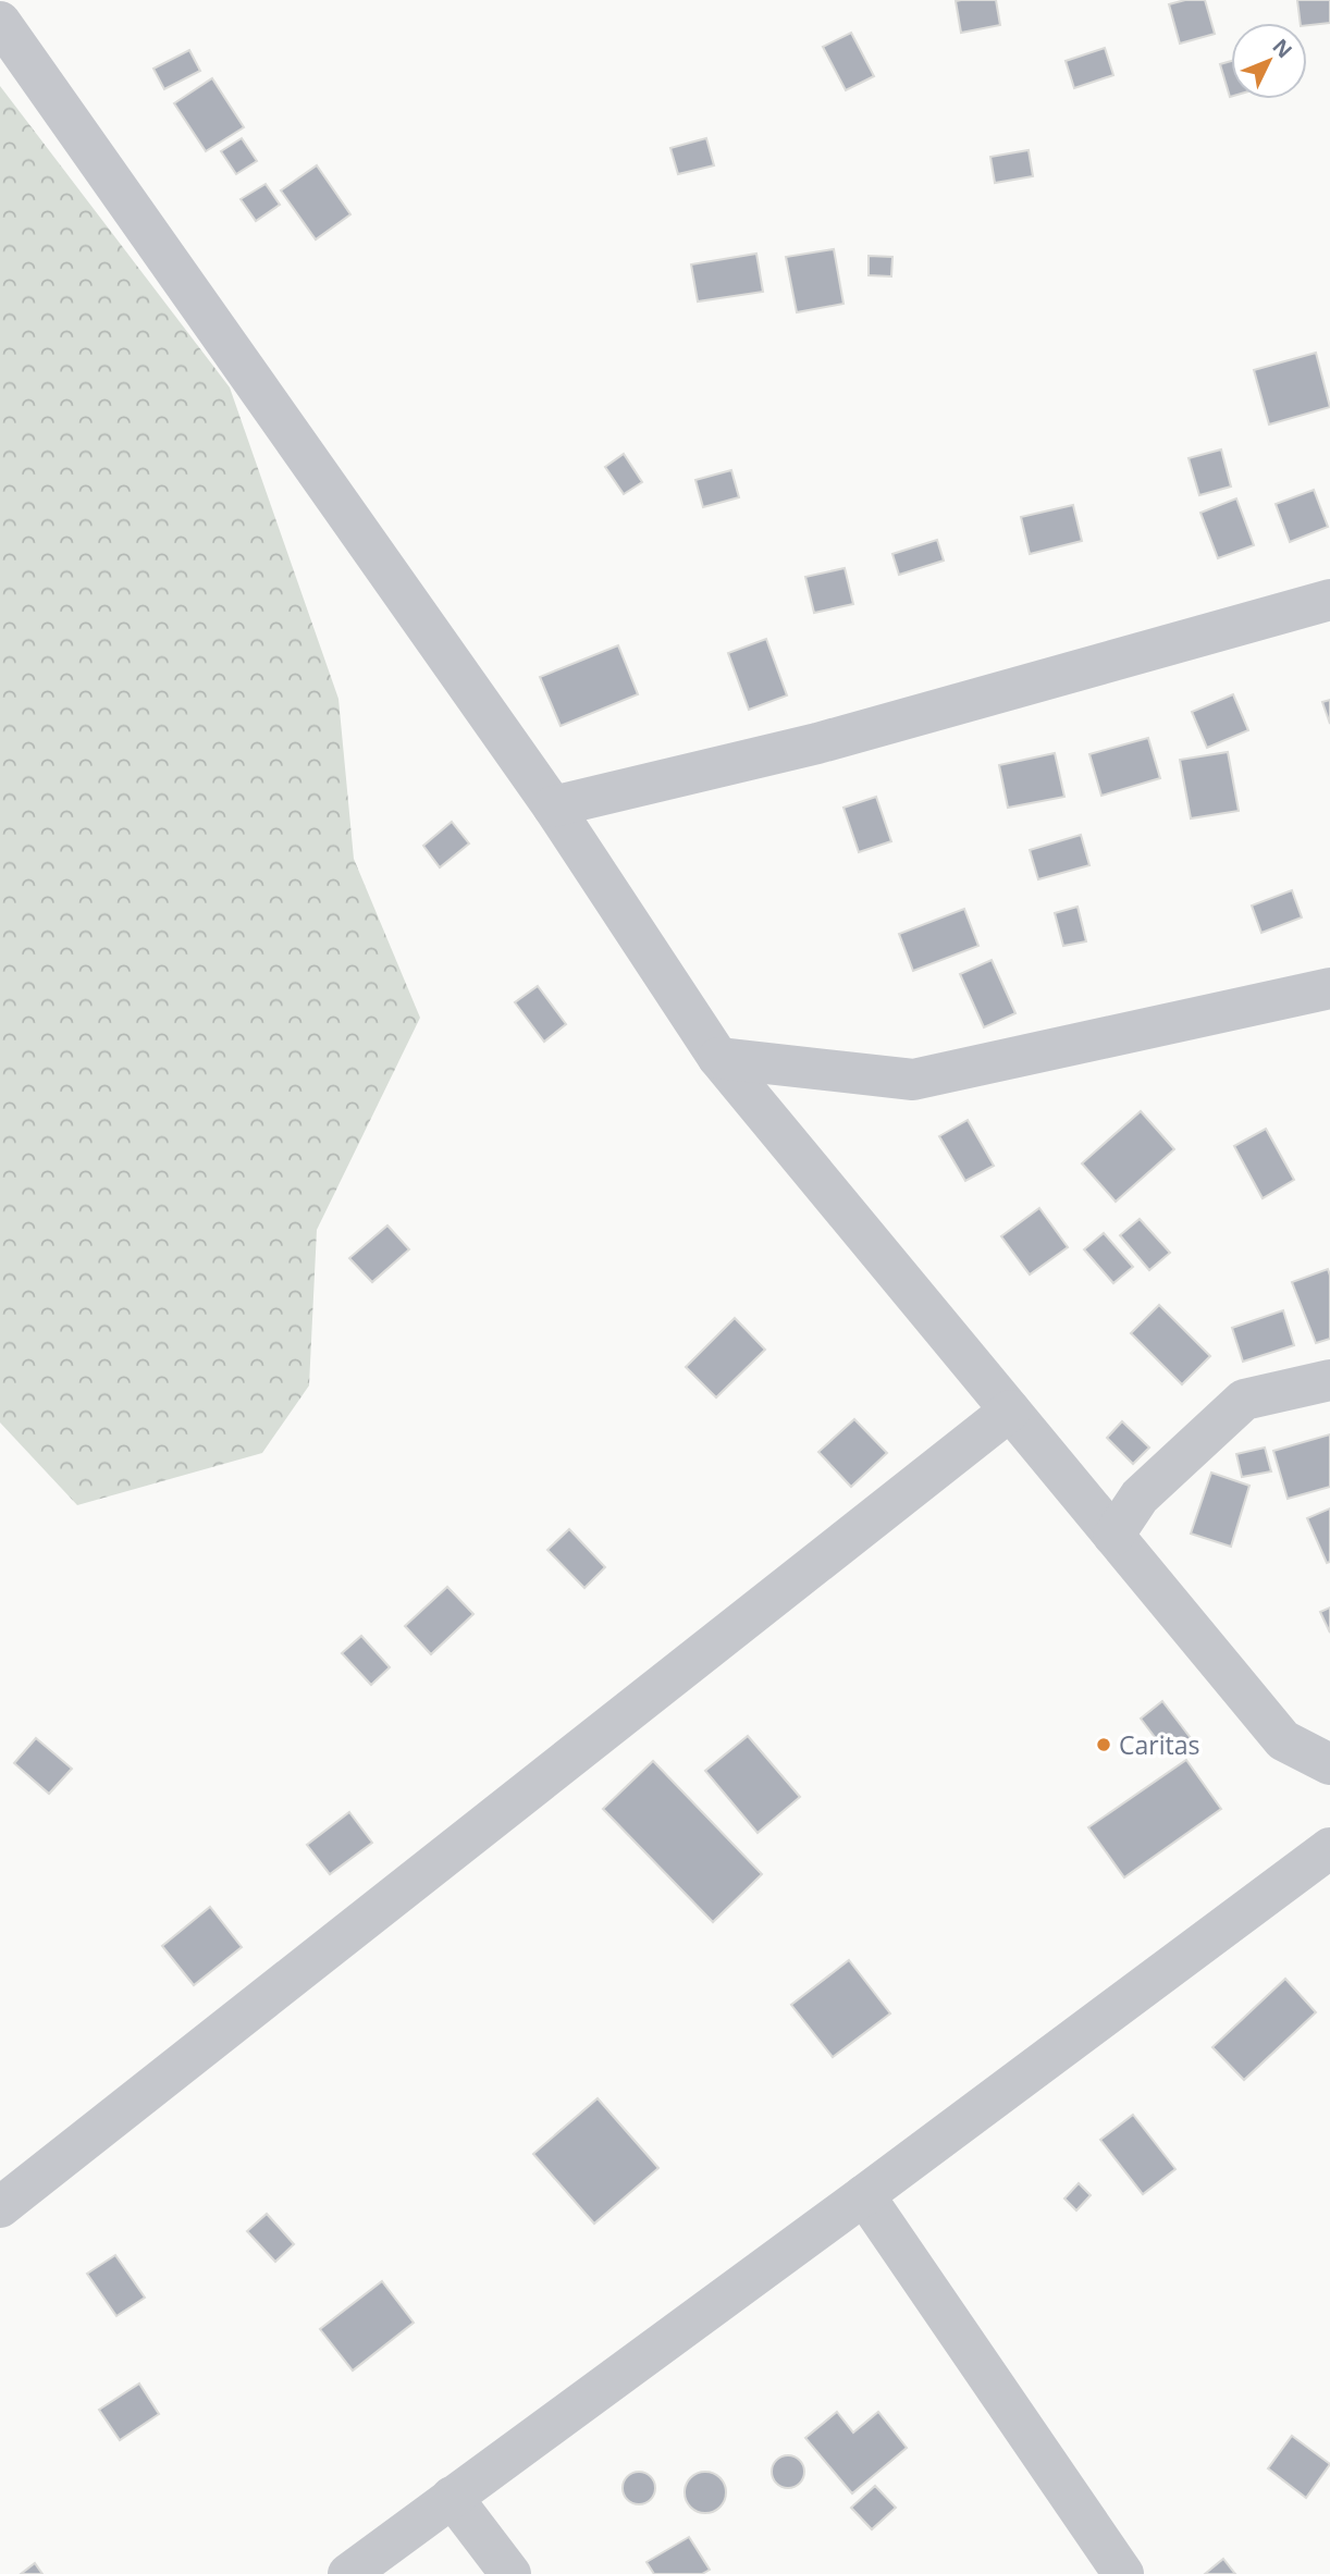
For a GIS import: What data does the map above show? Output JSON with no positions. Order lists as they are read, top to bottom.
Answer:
{
  "places": ["Caritas"],
  "north": "top right"
}
